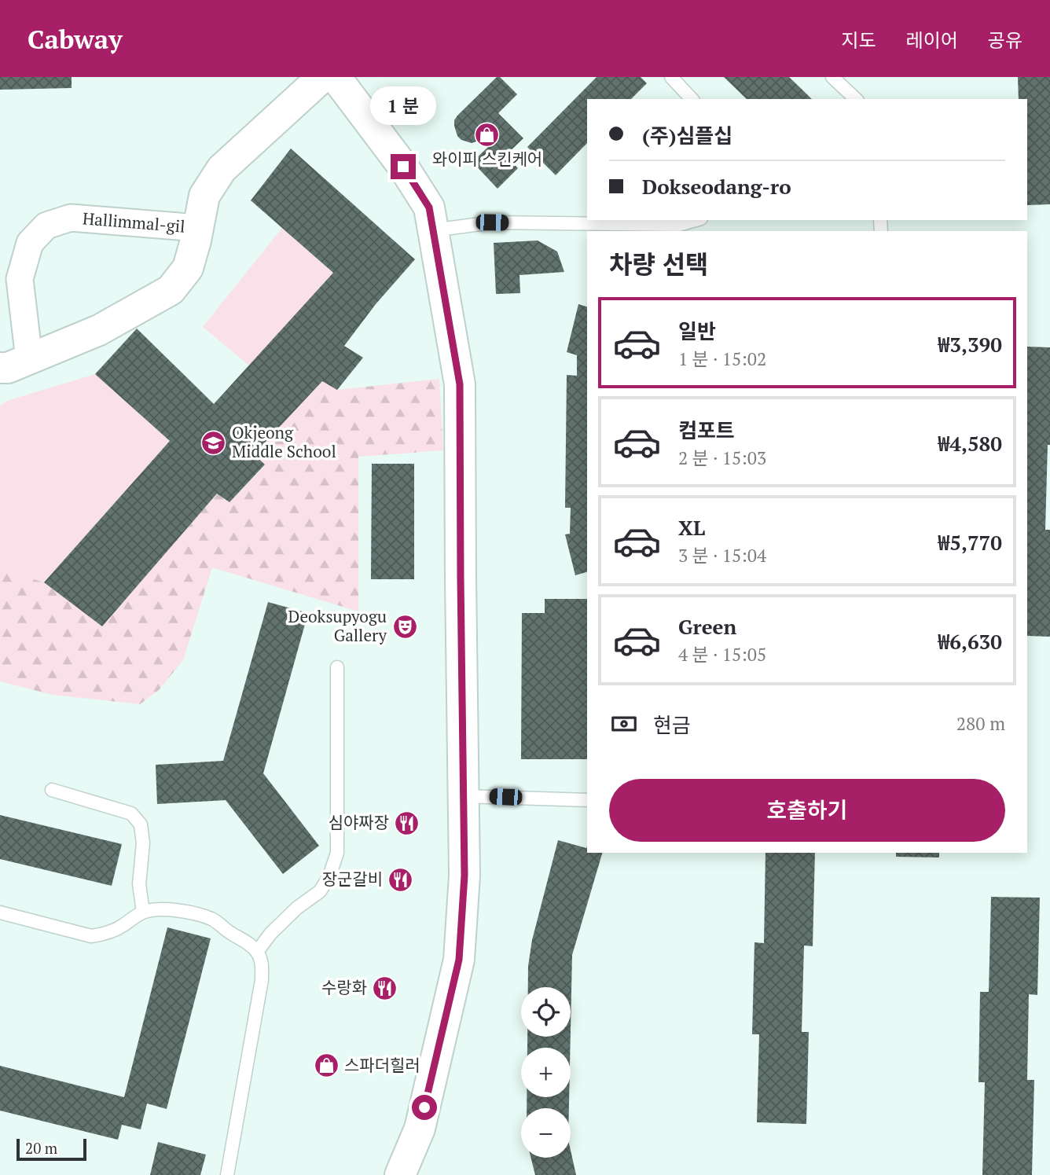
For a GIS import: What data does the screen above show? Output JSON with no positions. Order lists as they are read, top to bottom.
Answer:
{
  "streets": {
    "main road": ["Hallimmal-gil"]
  },
  "places": {
    "shop": ["와이피 스킨케어", "스파더힐러"],
    "school or university": ["Okjeong Middle School"],
    "theatre": ["Deoksupyogu Gallery"],
    "restaurant": ["심야짜장", "장군갈비", "수랑화"]
  },
  "scale_bar": "20 m",
  "page": {
    "header": "Cabway",
    "nav": ["지도", "레이어", "공유"],
    "bubble": "1 분",
    "banner": ["(주)심플십", "Dokseodang-ro"],
    "heading": "차량 선택",
    "list": [
      {
        "name": "일반",
        "note": "1 분 · 15:02",
        "value": "₩3,390"
      },
      {
        "name": "컴포트",
        "note": "2 분 · 15:03",
        "value": "₩4,580"
      },
      {
        "name": "XL",
        "note": "3 분 · 15:04",
        "value": "₩5,770"
      },
      {
        "name": "Green",
        "note": "4 분 · 15:05",
        "value": "₩6,630"
      }
    ],
    "pay": ["현금", "280 m"],
    "buttons": "호출하기",
    "map_buttons": ["+", "−"],
    "scale": "20 m"
  }
}
